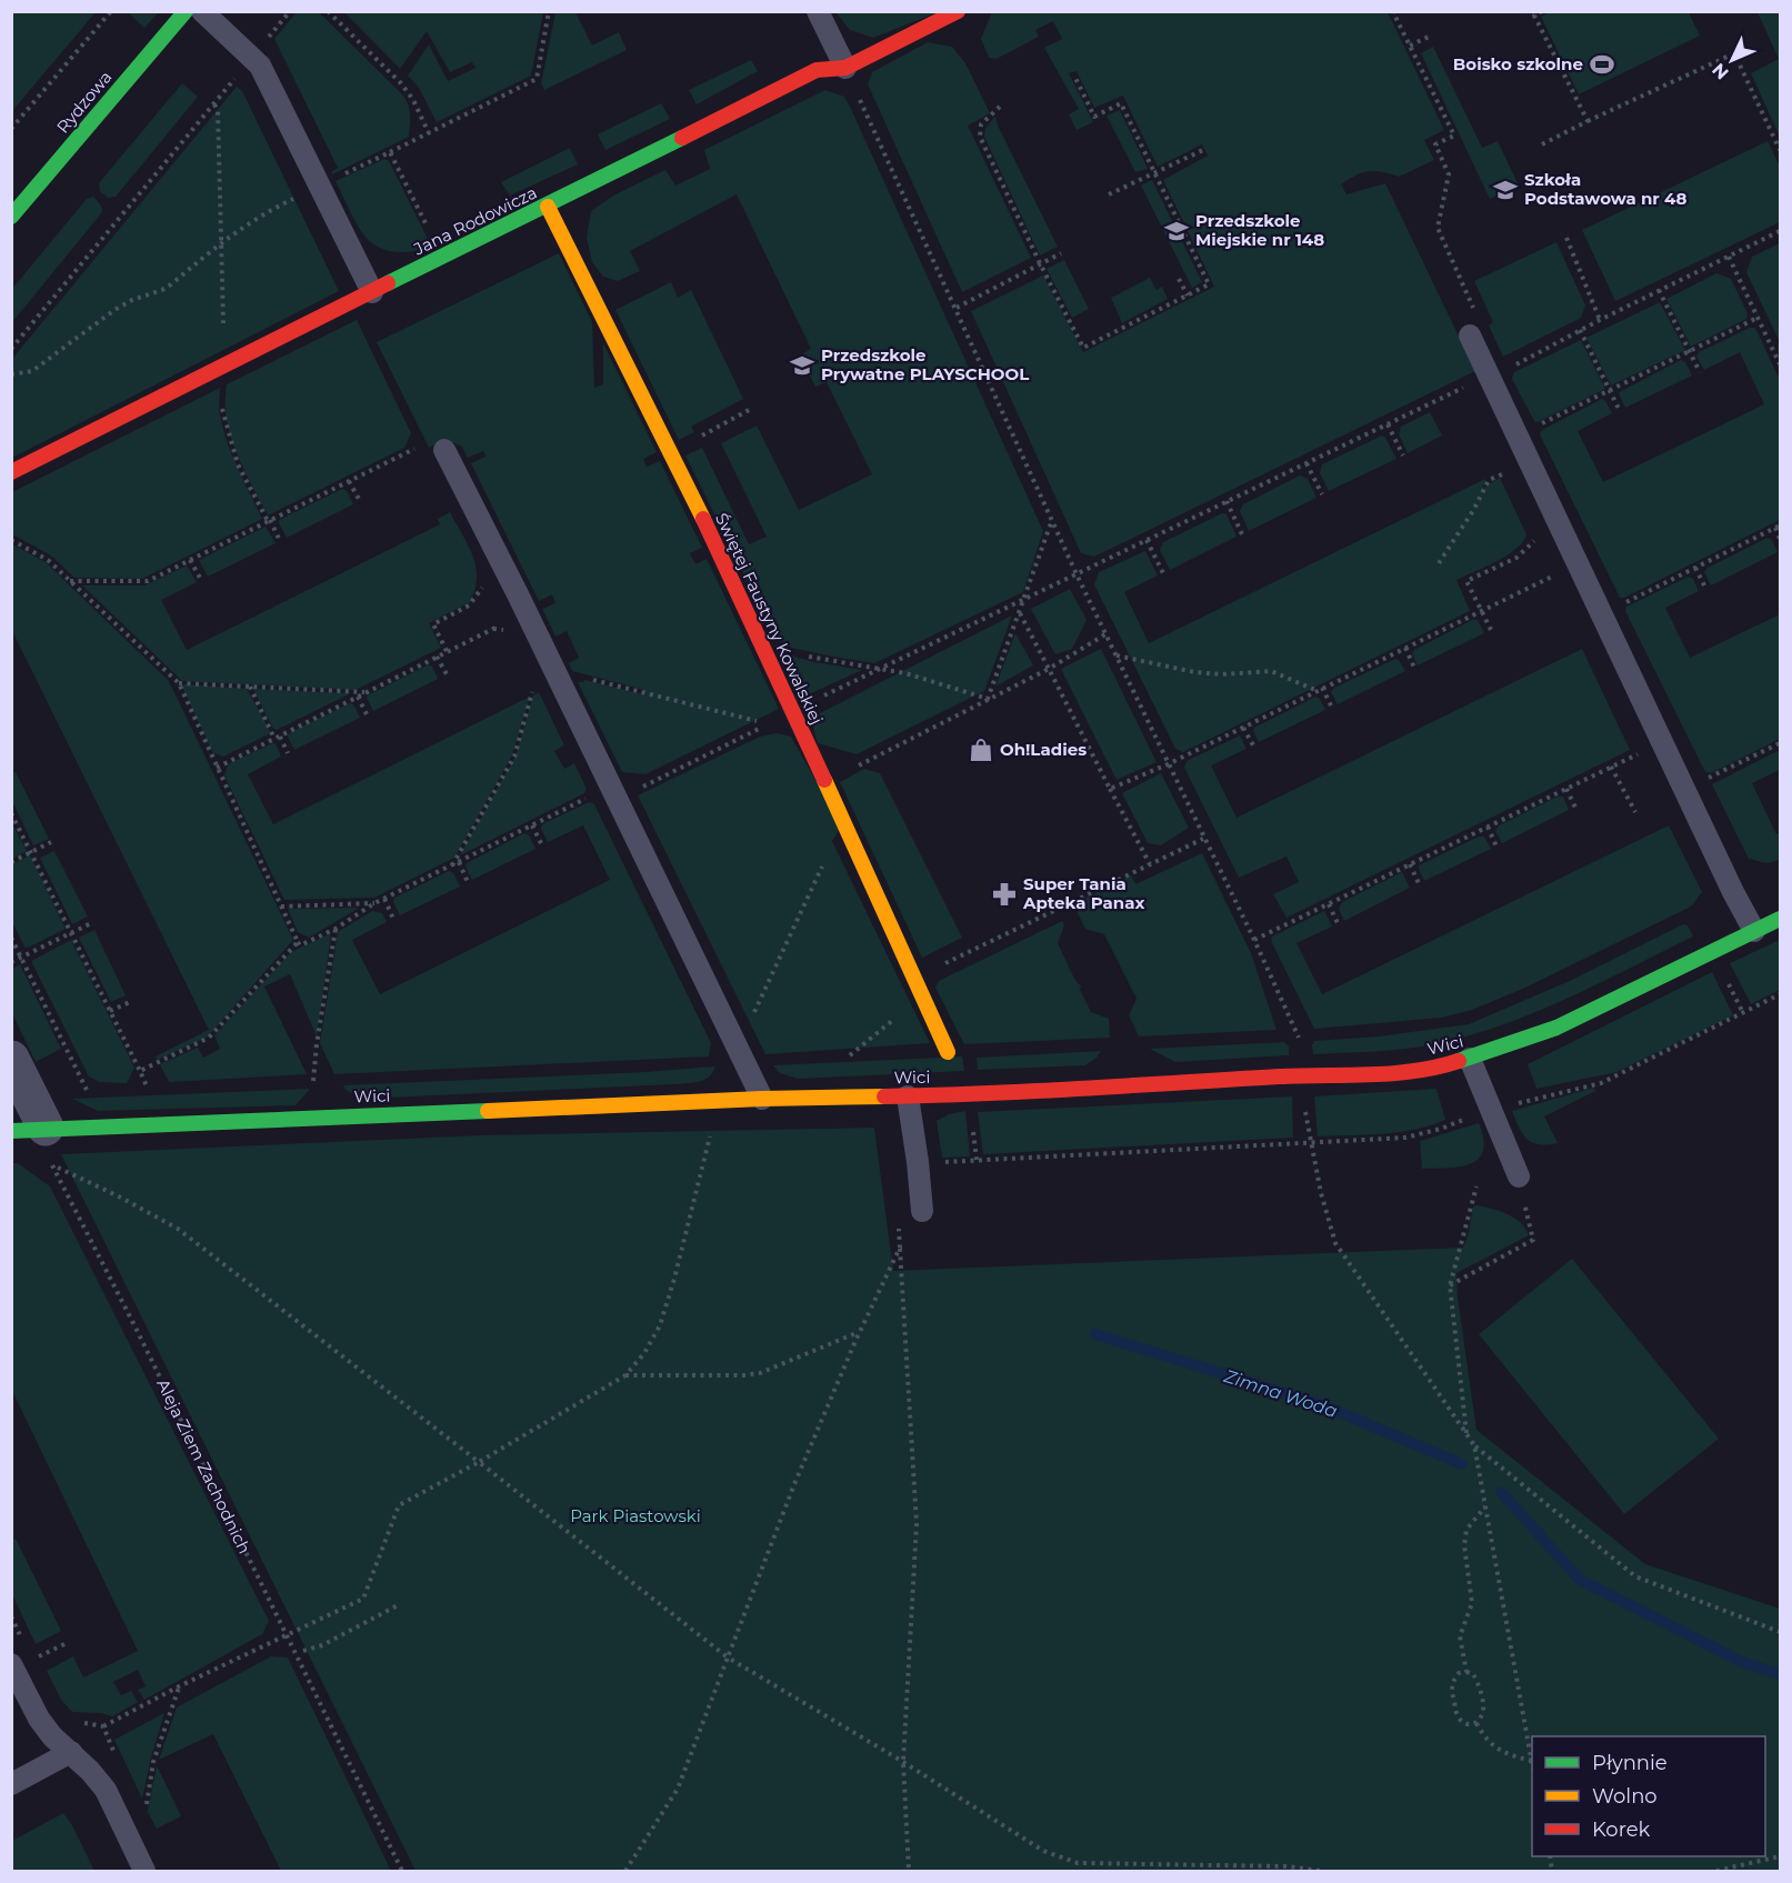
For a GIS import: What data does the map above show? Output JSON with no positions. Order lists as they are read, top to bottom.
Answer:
{
  "streets": {
    "street": [
      "Rydzowa",
      "Jana Rodowicza",
      "Świętej Faustyny Kowalskiej",
      "Wici"
    ],
    "path": ["Aleja Ziem Zachodnich"]
  },
  "crossings": [
    ["Jana Rodowicza", "Świętej Faustyny Kowalskiej"]
  ],
  "water": ["Zimna Woda"],
  "parks": ["Park Piastowski"],
  "places": {
    "sports": ["Boisko szkolne"],
    "school or university": ["Szkoła Podstawowa nr 48", "Przedszkole Miejskie nr 148", "Przedszkole Prywatne PLAYSCHOOL"],
    "shop": ["Oh!Ladies"],
    "pharmacy": ["Super Tania Apteka Panax"]
  },
  "legend": ["Płynnie", "Wolno", "Korek"],
  "north": "bottom left"
}
